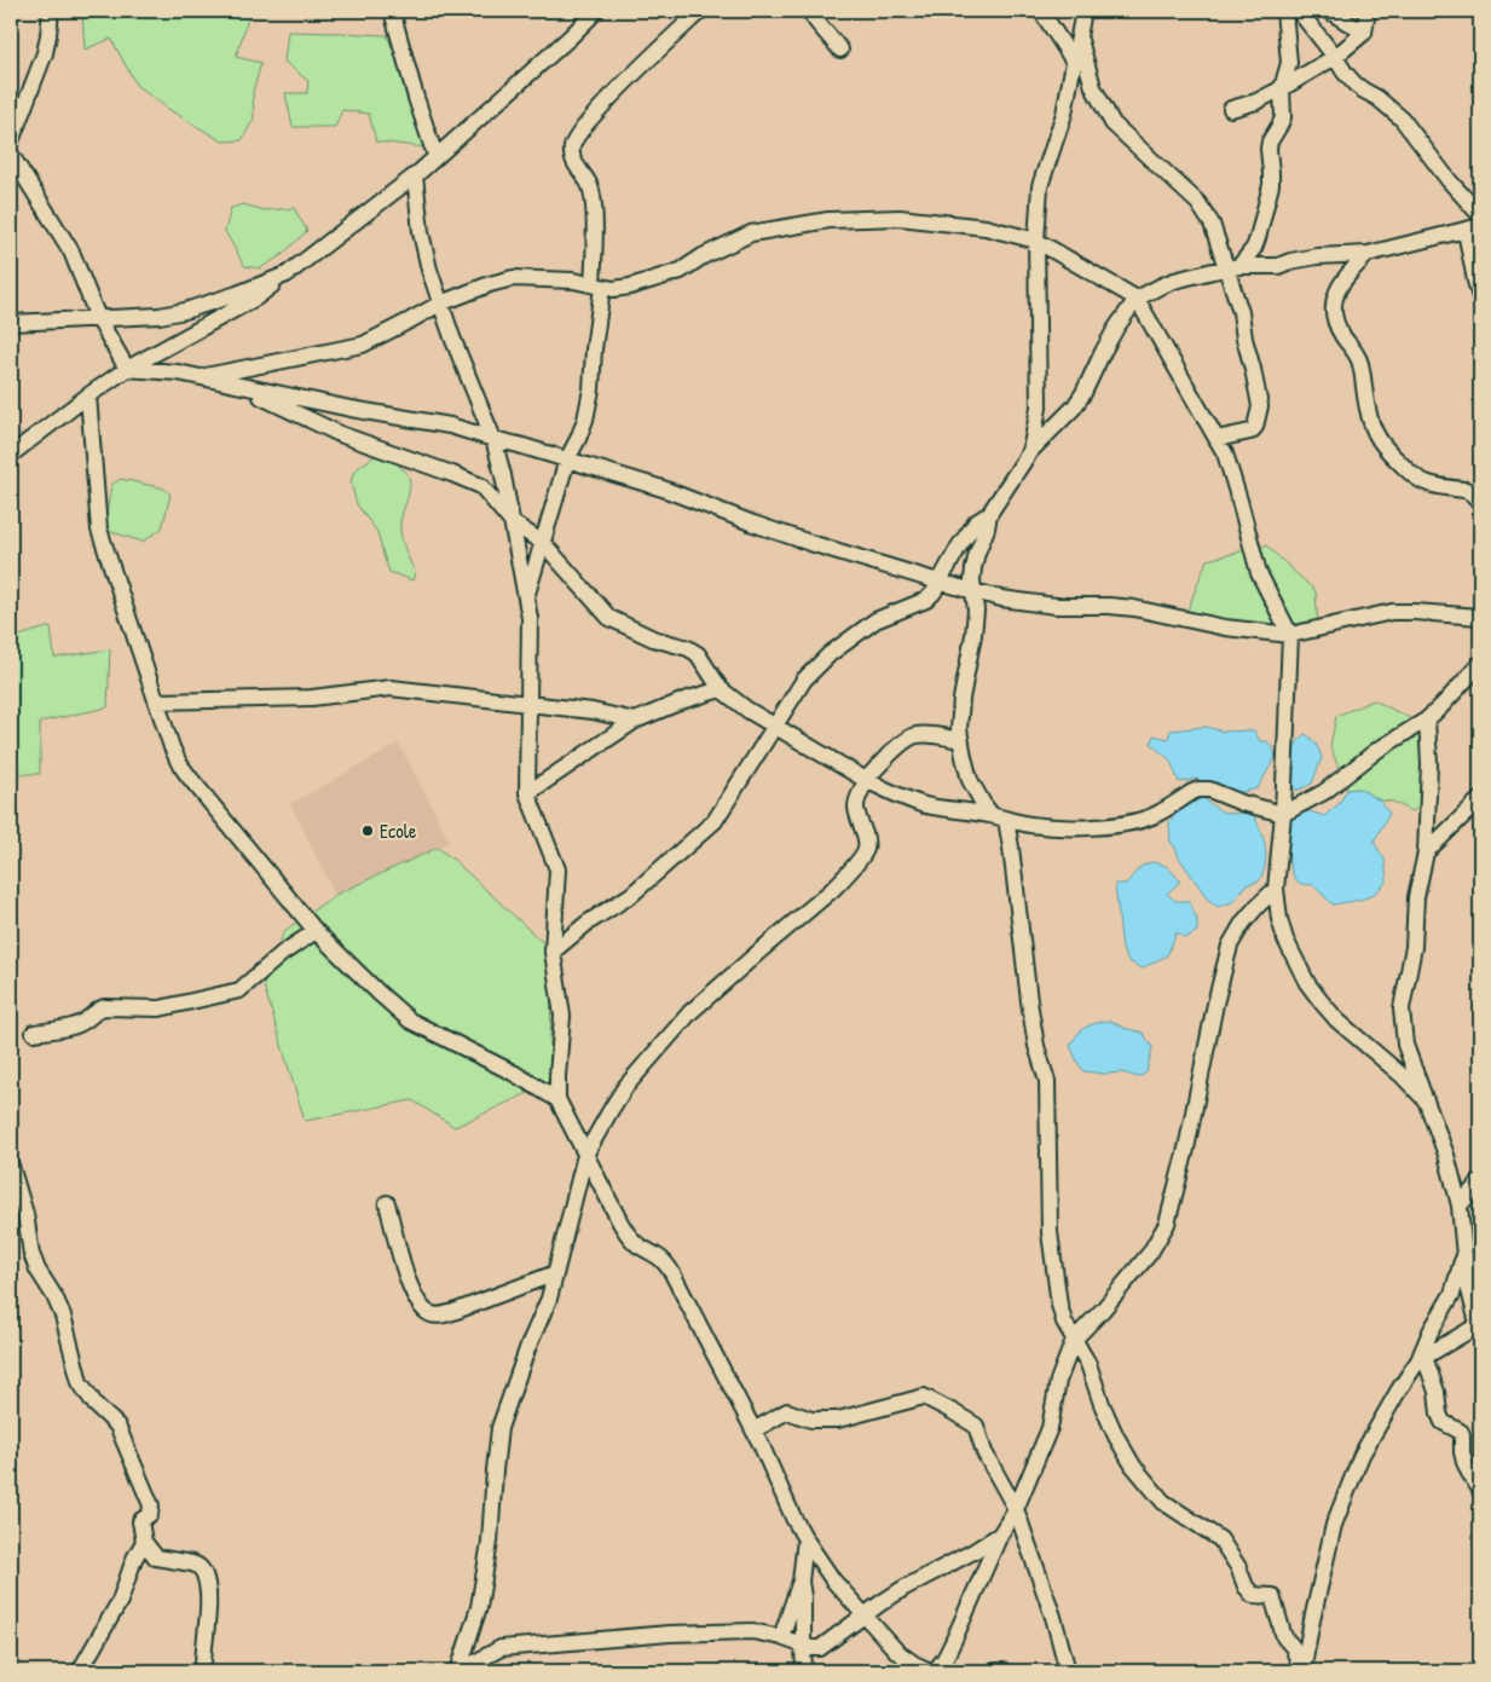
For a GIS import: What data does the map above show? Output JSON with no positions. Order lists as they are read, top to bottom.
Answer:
{
  "places": ["Ecole"]
}
